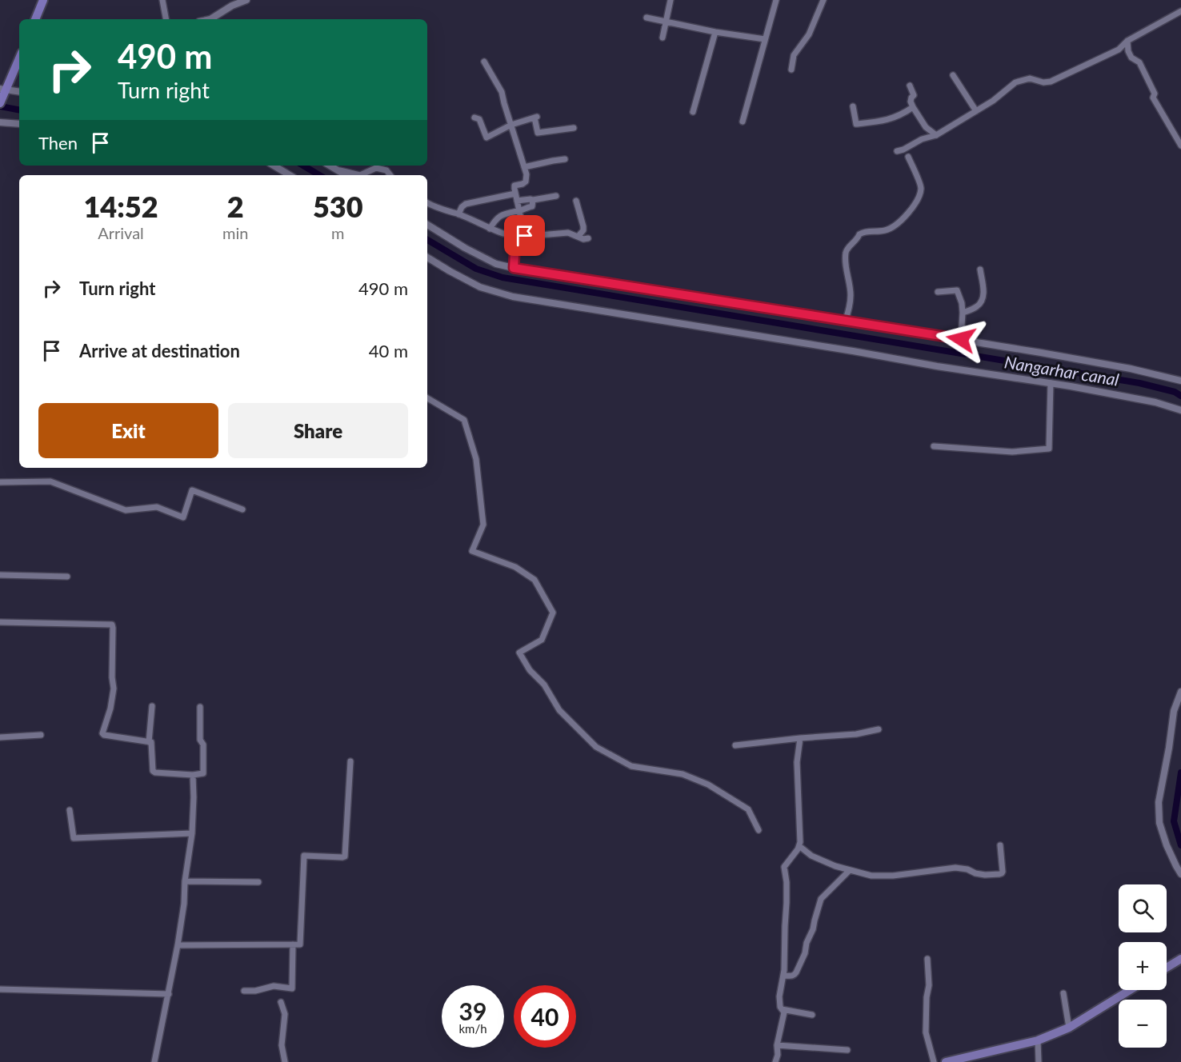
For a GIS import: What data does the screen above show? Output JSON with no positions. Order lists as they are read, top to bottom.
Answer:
{
  "water": ["Nangarhar canal"],
  "page": {
    "turn": ["490 m", "Turn right"],
    "then": "Then",
    "eta": [
      "14:52",
      "Arrival",
      "2",
      "min",
      "530",
      "m"
    ],
    "list": [
      {
        "name": "Turn right",
        "value": "490 m"
      },
      {
        "name": "Arrive at destination",
        "value": "40 m"
      }
    ],
    "buttons": ["Exit", "Share"],
    "map_buttons": ["+", "−"],
    "speed": "39 km/h",
    "limit": "40"
  }
}
